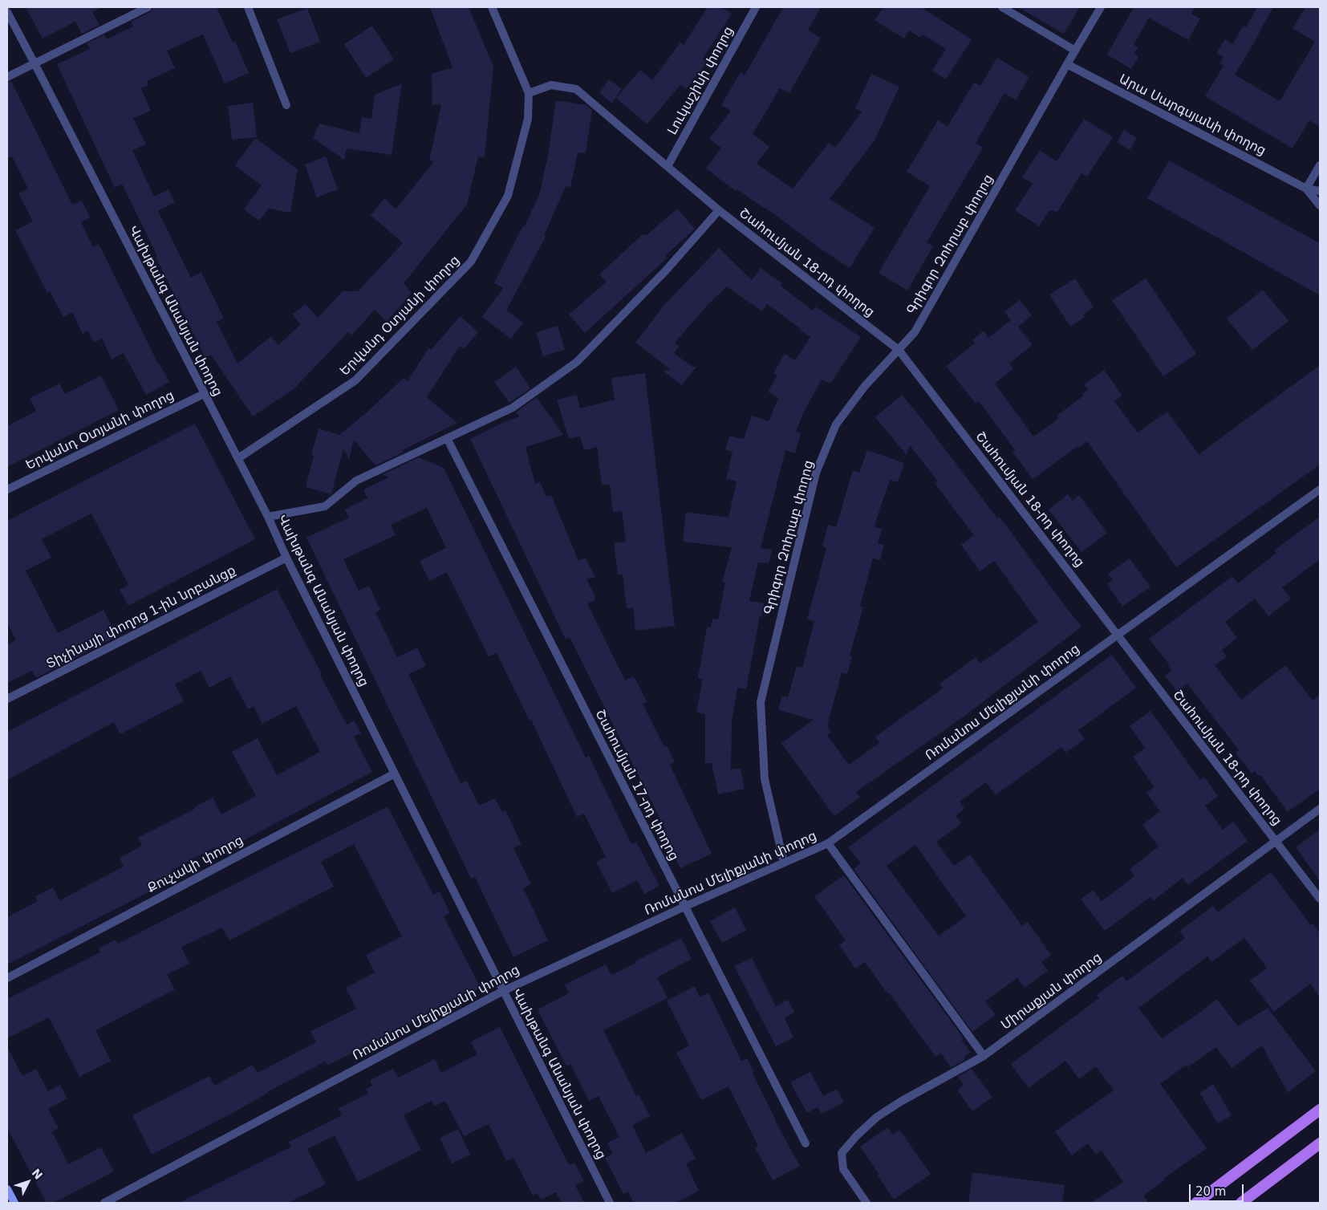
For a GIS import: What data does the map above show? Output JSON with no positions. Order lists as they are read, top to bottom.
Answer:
{
  "streets": {
    "street": [
      "Լուկաշինի փողոց",
      "Արա Սարգսյանի փողոց",
      "Գրիգոր Զոհրաբ փողոց",
      "Շահումյան 18-րդ փողոց",
      "Վախթանգ Անանյան փողոց",
      "Երվանդ Օտյանի փողոց",
      "Տիչինայի փողոց 1-ին նրբանցք",
      "Ռոմանոս Մելիքյանի փողոց",
      "Շահումյան 17-րդ փողոց",
      "Քուչակի փողոց",
      "Միրաքյան փողոց"
    ]
  },
  "crossings": [
    ["Լուկաշինի փողոց", "Շահումյան 18-րդ փողոց"],
    ["Արա Սարգսյանի փողոց", "Գրիգոր Զոհրաբ փողոց"],
    ["Գրիգոր Զոհրաբ փողոց", "Շահումյան 18-րդ փողոց"],
    ["Գրիգոր Զոհրաբ փողոց", "Ռոմանոս Մելիքյանի փողոց"],
    ["Շահումյան 18-րդ փողոց", "Երվանդ Օտյանի փողոց"],
    ["Շահումյան 18-րդ փողոց", "Ռոմանոս Մելիքյանի փողոց"],
    ["Շահումյան 18-րդ փողոց", "Միրաքյան փողոց"],
    ["Վախթանգ Անանյան փողոց", "Երվանդ Օտյանի փողոց"],
    ["Վախթանգ Անանյան փողոց", "Տիչինայի փողոց 1-ին նրբանցք"],
    ["Վախթանգ Անանյան փողոց", "Ռոմանոս Մելիքյանի փողոց"],
    ["Վախթանգ Անանյան փողոց", "Քուչակի փողոց"],
    ["Ռոմանոս Մելիքյանի փողոց", "Շահումյան 17-րդ փողոց"]
  ],
  "scale_bar": "20 m",
  "north": "top right"
}
